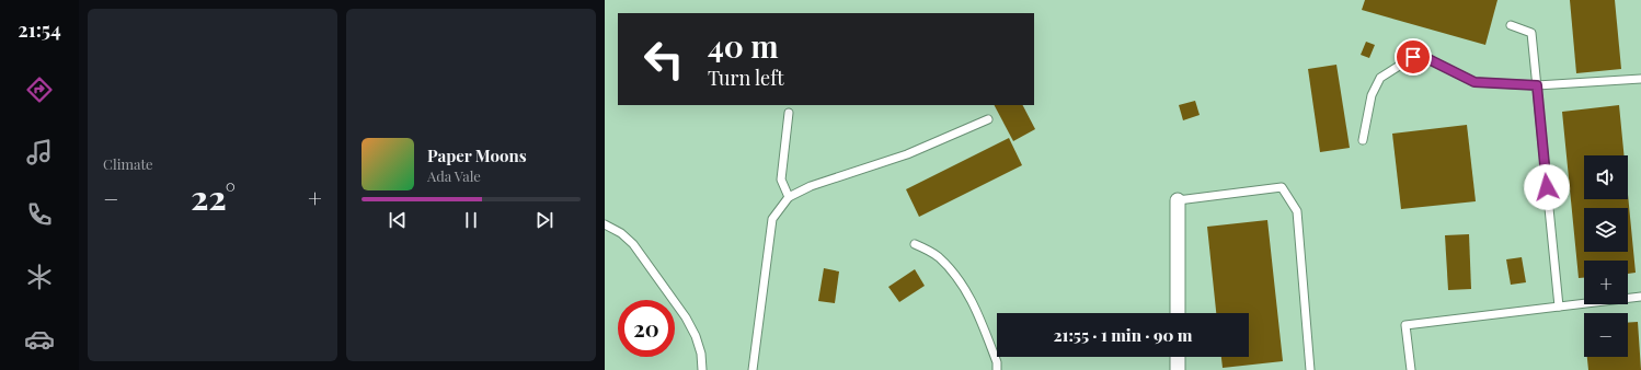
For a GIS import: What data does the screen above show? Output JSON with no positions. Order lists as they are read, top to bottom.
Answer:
{
  "page": {
    "tabs": "21:54",
    "tile": "Climate",
    "turn": ["40 m", "Turn left"],
    "song": ["Paper Moons", "Ada Vale"],
    "map_buttons": ["+", "−"],
    "heat": ["−", "22°", "+"],
    "limit": "20",
    "trip": "21:55 · 1 min · 90 m"
  }
}
